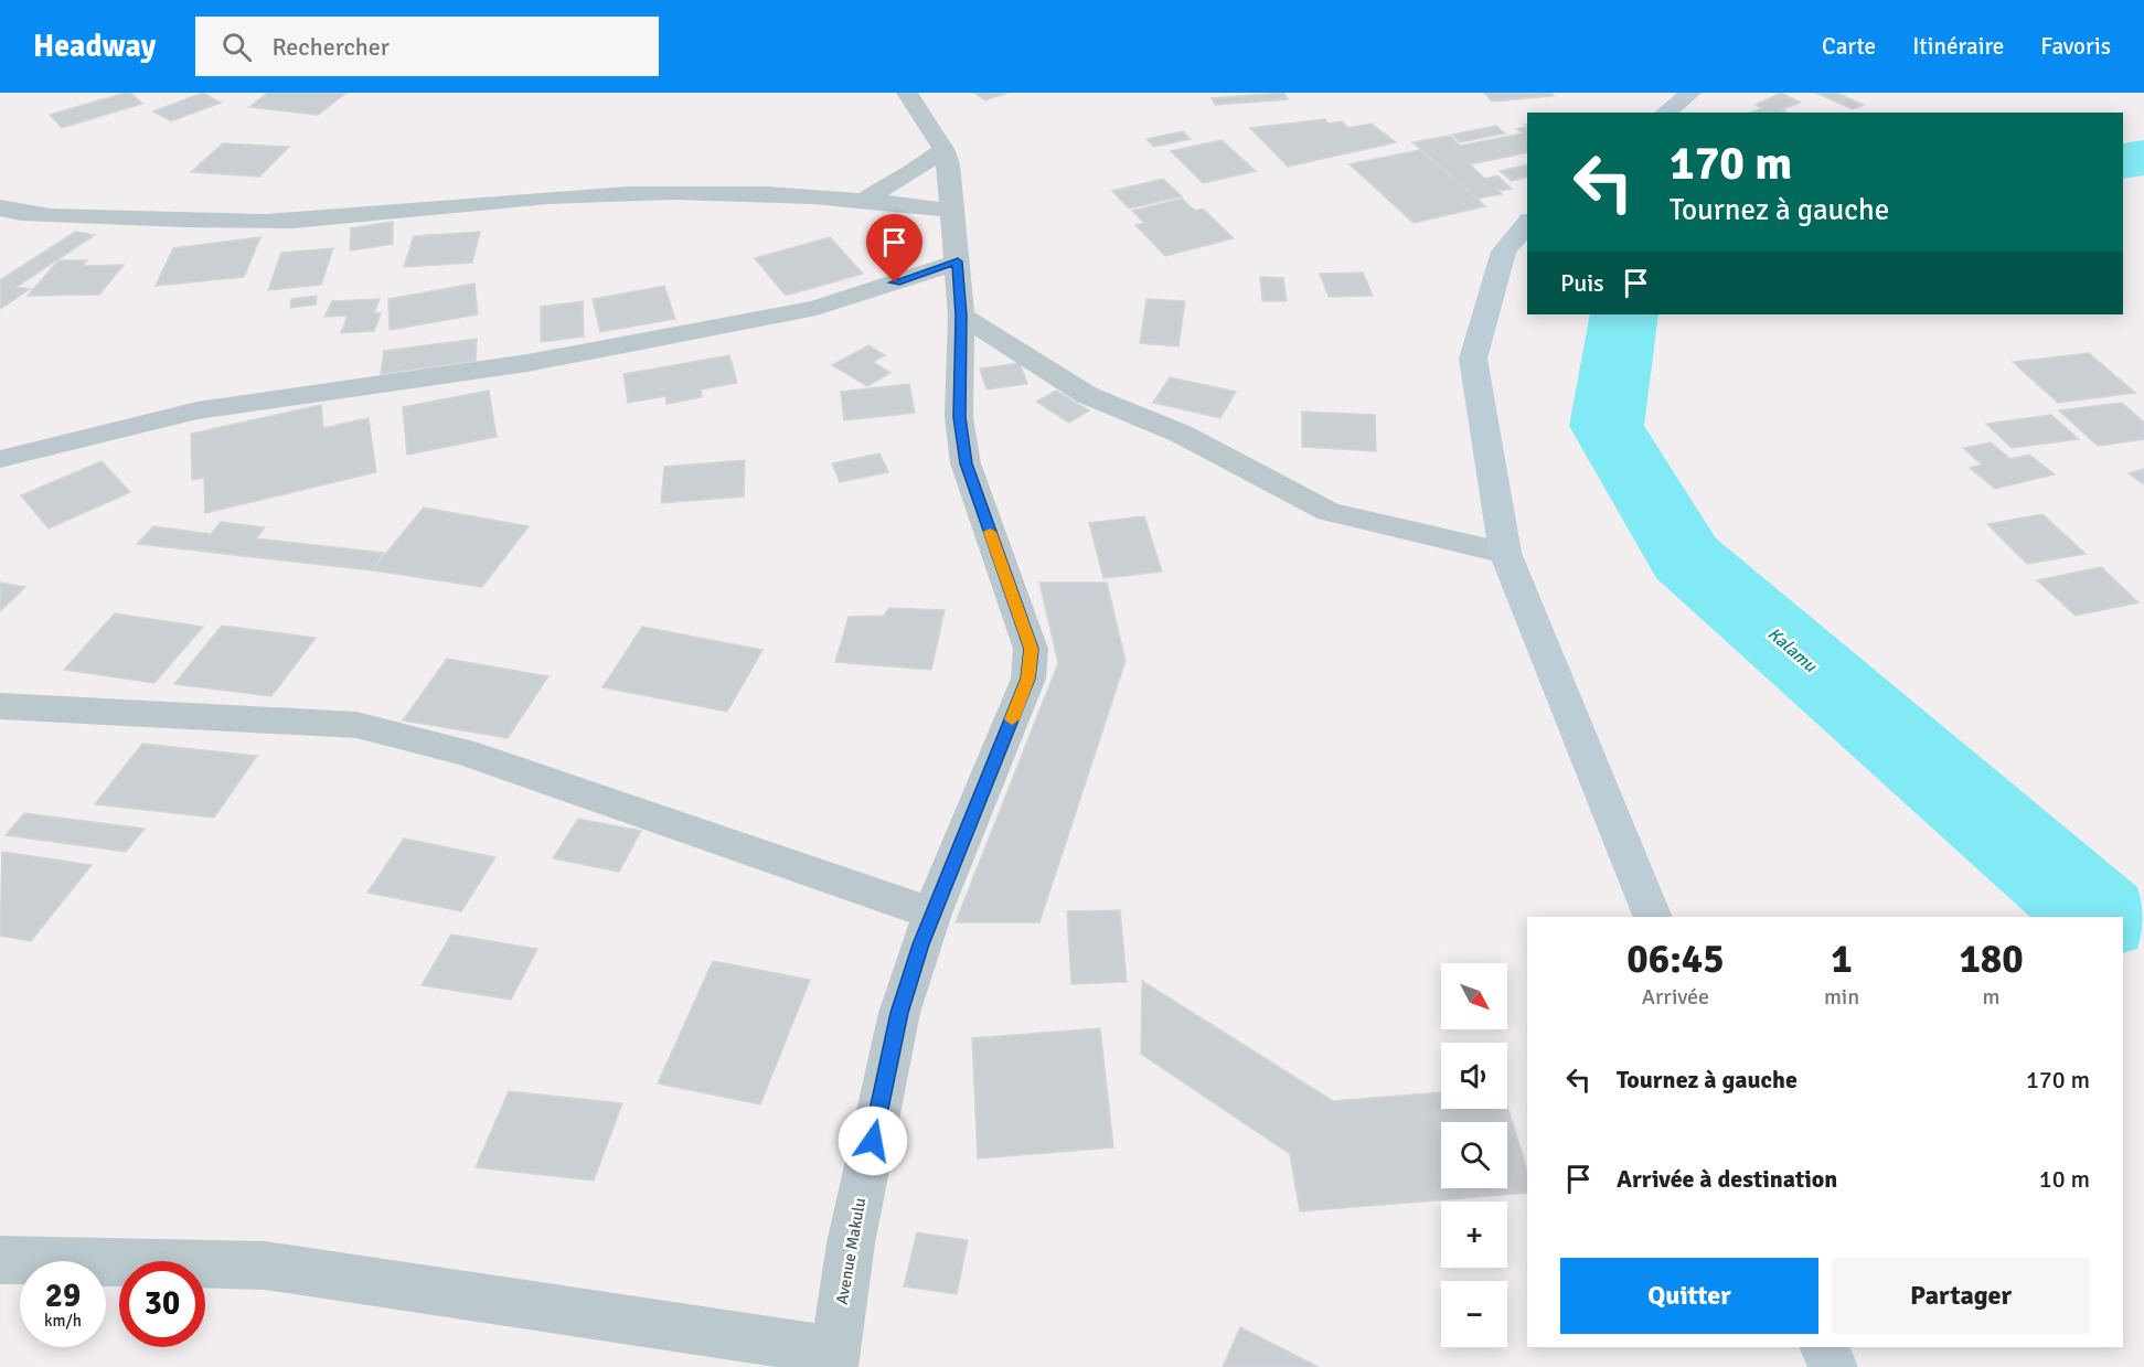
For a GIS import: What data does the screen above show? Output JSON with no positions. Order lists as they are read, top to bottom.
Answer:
{
  "streets": {
    "street": ["Avenue Makulu"]
  },
  "water": ["Kalamu"],
  "north": "bottom right",
  "page": {
    "header": "Headway",
    "search": "Rechercher",
    "nav": ["Carte", "Itinéraire", "Favoris"],
    "turn": ["170 m", "Tournez à gauche"],
    "then": "Puis",
    "eta": [
      "06:45",
      "Arrivée",
      "1",
      "min",
      "180",
      "m"
    ],
    "map_buttons": ["+", "−"],
    "list": [
      {
        "name": "Tournez à gauche",
        "value": "170 m"
      },
      {
        "name": "Arrivée à destination",
        "value": "10 m"
      }
    ],
    "buttons": ["Quitter", "Partager"],
    "speed": "29 km/h",
    "limit": "30"
  }
}
